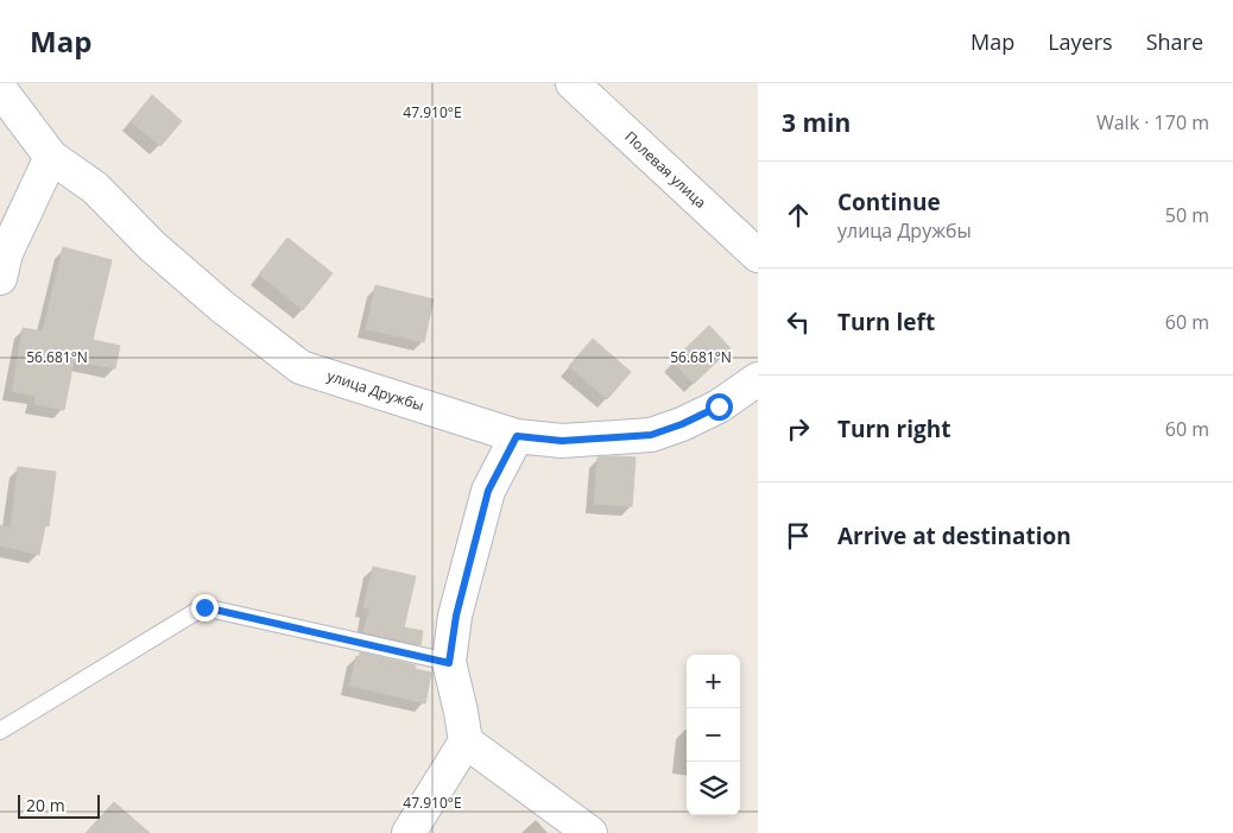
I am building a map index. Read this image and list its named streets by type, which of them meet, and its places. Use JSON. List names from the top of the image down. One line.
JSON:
{"streets":{"street":["Полевая улица","улица Дружбы"]},"scale_bar":"20 m","page":{"header":"Map","nav":["Map","Layers","Share"],"heading":["3 min","Walk · 170 m"],"list":[["Continue","улица Дружбы","50 m"],["Turn left","60 m"],["Turn right","60 m"],"Arrive at destination"],"map_buttons":["+","−"],"scale":"20 m"},"coordinates":["47.910°E","56.681°N"]}
